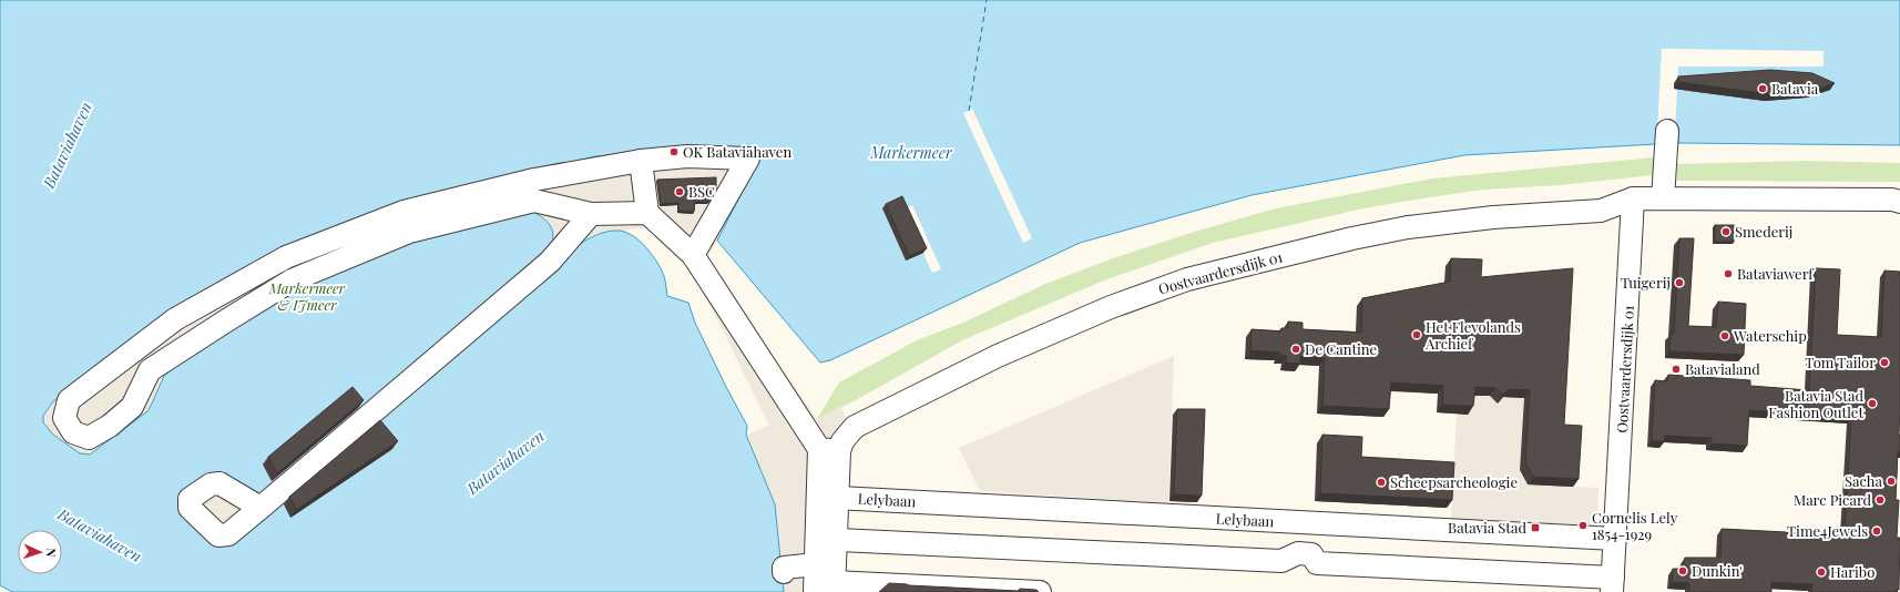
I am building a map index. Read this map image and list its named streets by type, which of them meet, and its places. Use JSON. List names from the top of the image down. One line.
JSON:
{"streets":{"street":["Oostvaardersdijk 01","Lelybaan"]},"crossings":[["Oostvaardersdijk 01","Lelybaan"]],"water":["Bataviahaven","Markermeer"],"parks":["Markermeer & IJmeer"],"places":{"other":["Batavia","OK Bataviahaven","BSC","Smederij","Bataviawerf","Tuigerij","Het Flevolands Archief","Waterschip","De Cantine","Tom Tailor","Batavialand","Batavia Stad Fashion Outlet","Sacha","Scheepsarcheologie","Marc Picard","Cornelis Lely 1854-1929","Time4Jewels","Dunkin'","Haribo"],"transit":["Batavia Stad"]},"north":"right"}
